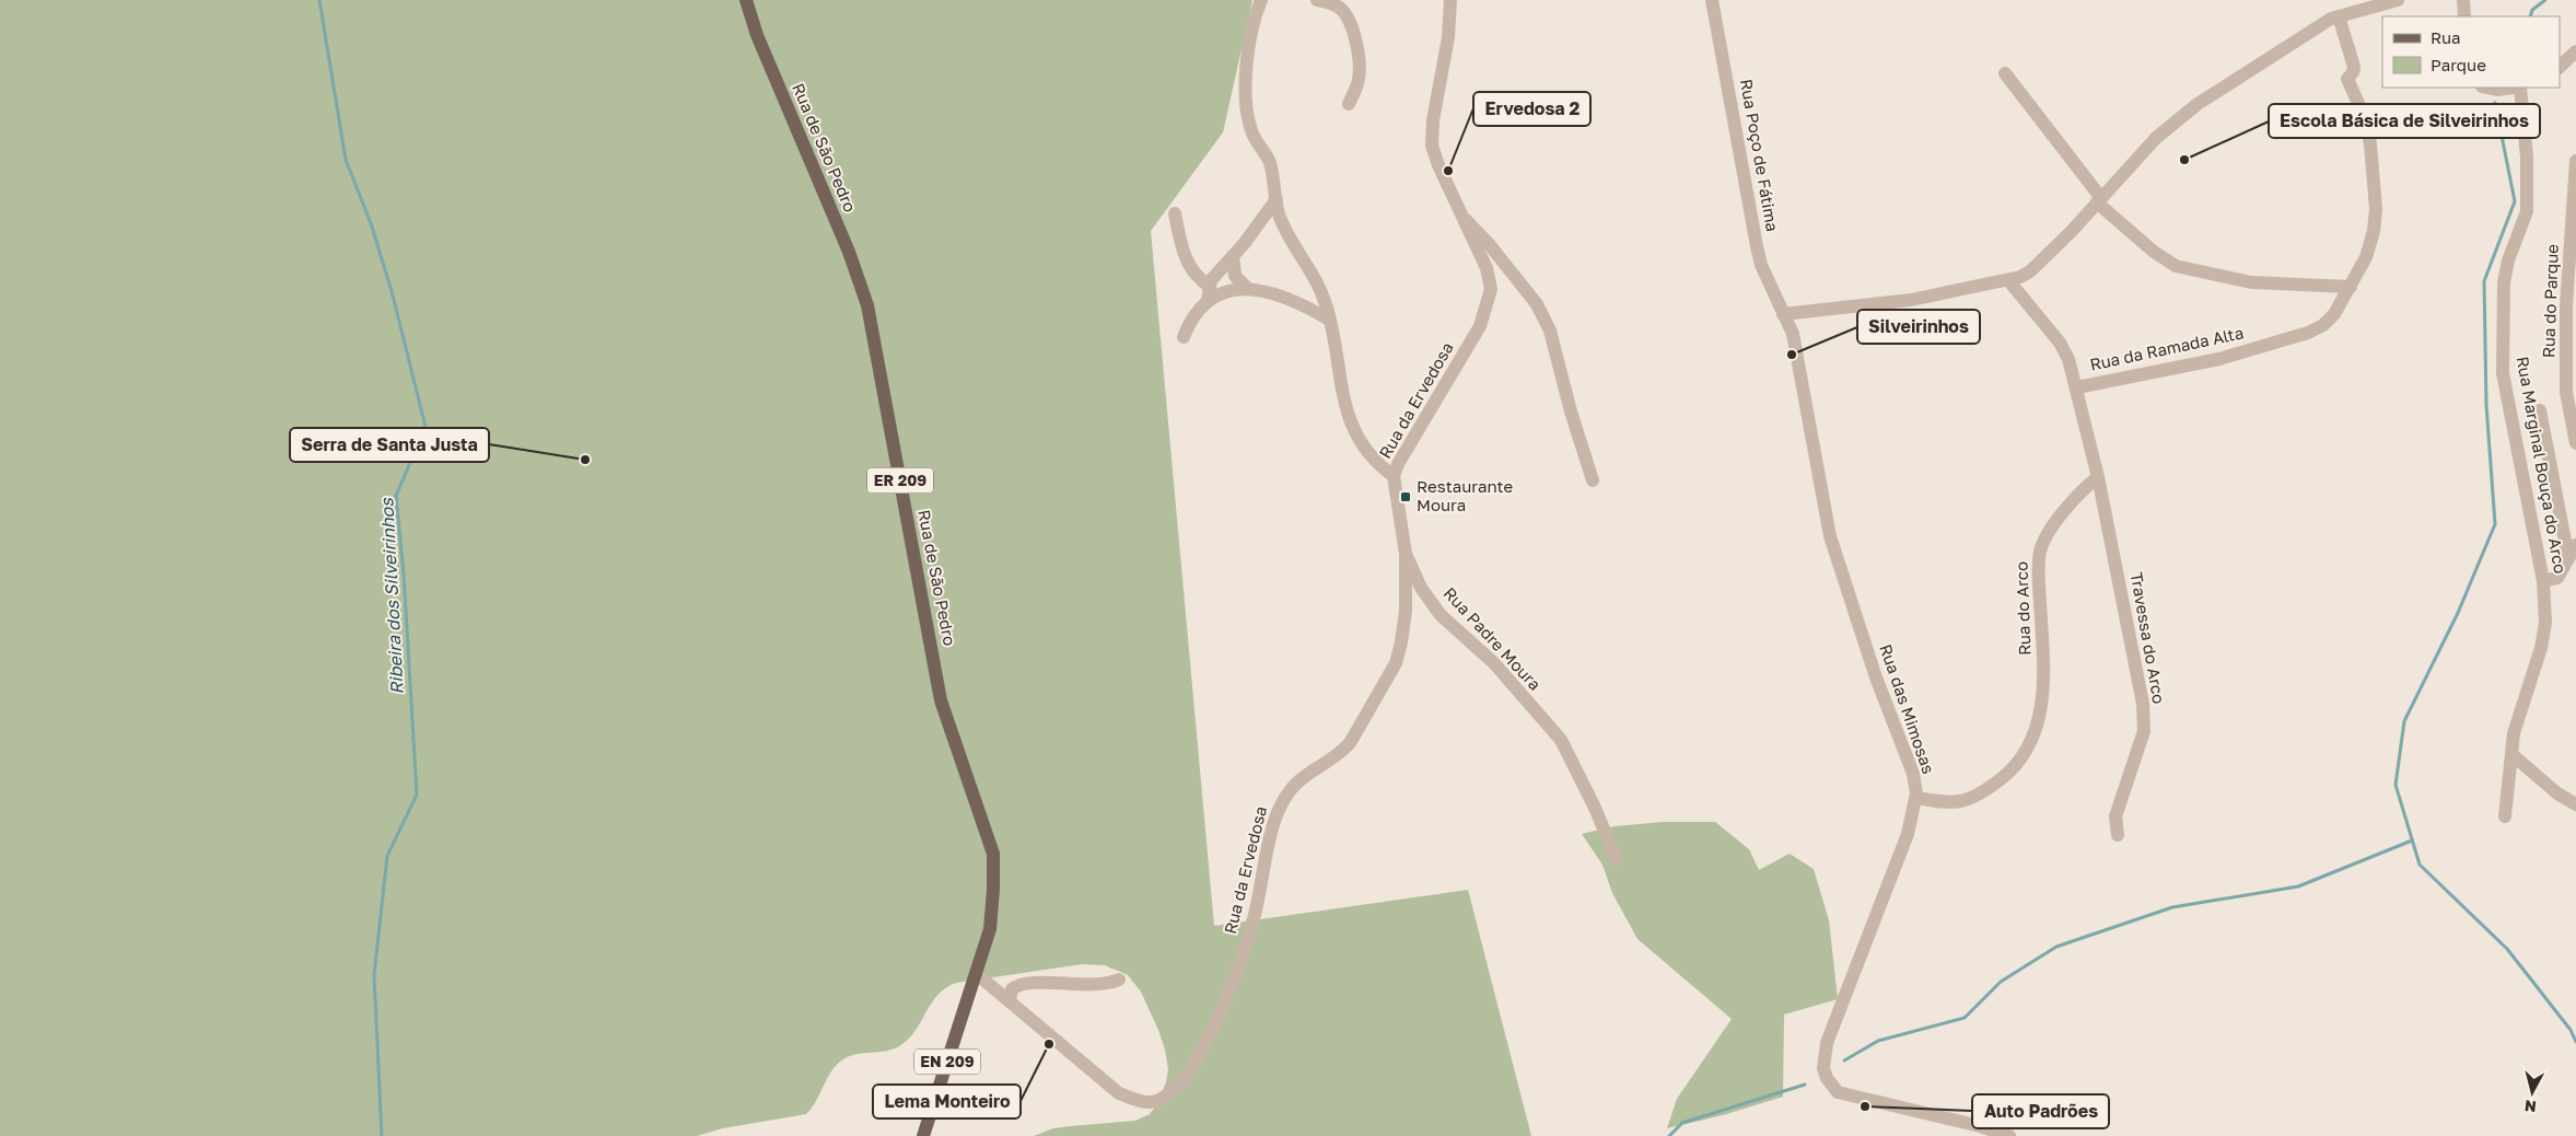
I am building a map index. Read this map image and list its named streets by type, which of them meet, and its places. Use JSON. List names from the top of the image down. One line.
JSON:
{"streets":{"main road":["Rua de São Pedro","ER 209","EN 209"],"street":["Rua Poço de Fátima","Rua do Parque","Rua da Ramada Alta","Rua da Ervedosa","Rua Marginal Bouça do Arco","Rua do Arco","Travessa do Arco","Rua Padre Moura","Rua das Mimosas"]},"crossings":[["Rua de São Pedro","Rua da Ervedosa"],["Rua Poço de Fátima","Rua das Mimosas"],["Rua da Ervedosa","Rua Padre Moura"],["Rua do Arco","Travessa do Arco"],["Rua do Arco","Rua das Mimosas"]],"water":["Ribeira dos Silveirinhos"],"places":{"other":["Escola Básica de Silveirinhos","Ervedosa 2","Silveirinhos","Serra de Santa Justa","Lema Monteiro","Auto Padrões"],"transit":["Restaurante Moura"]},"legend":["Rua","Parque"],"north":"bottom"}
